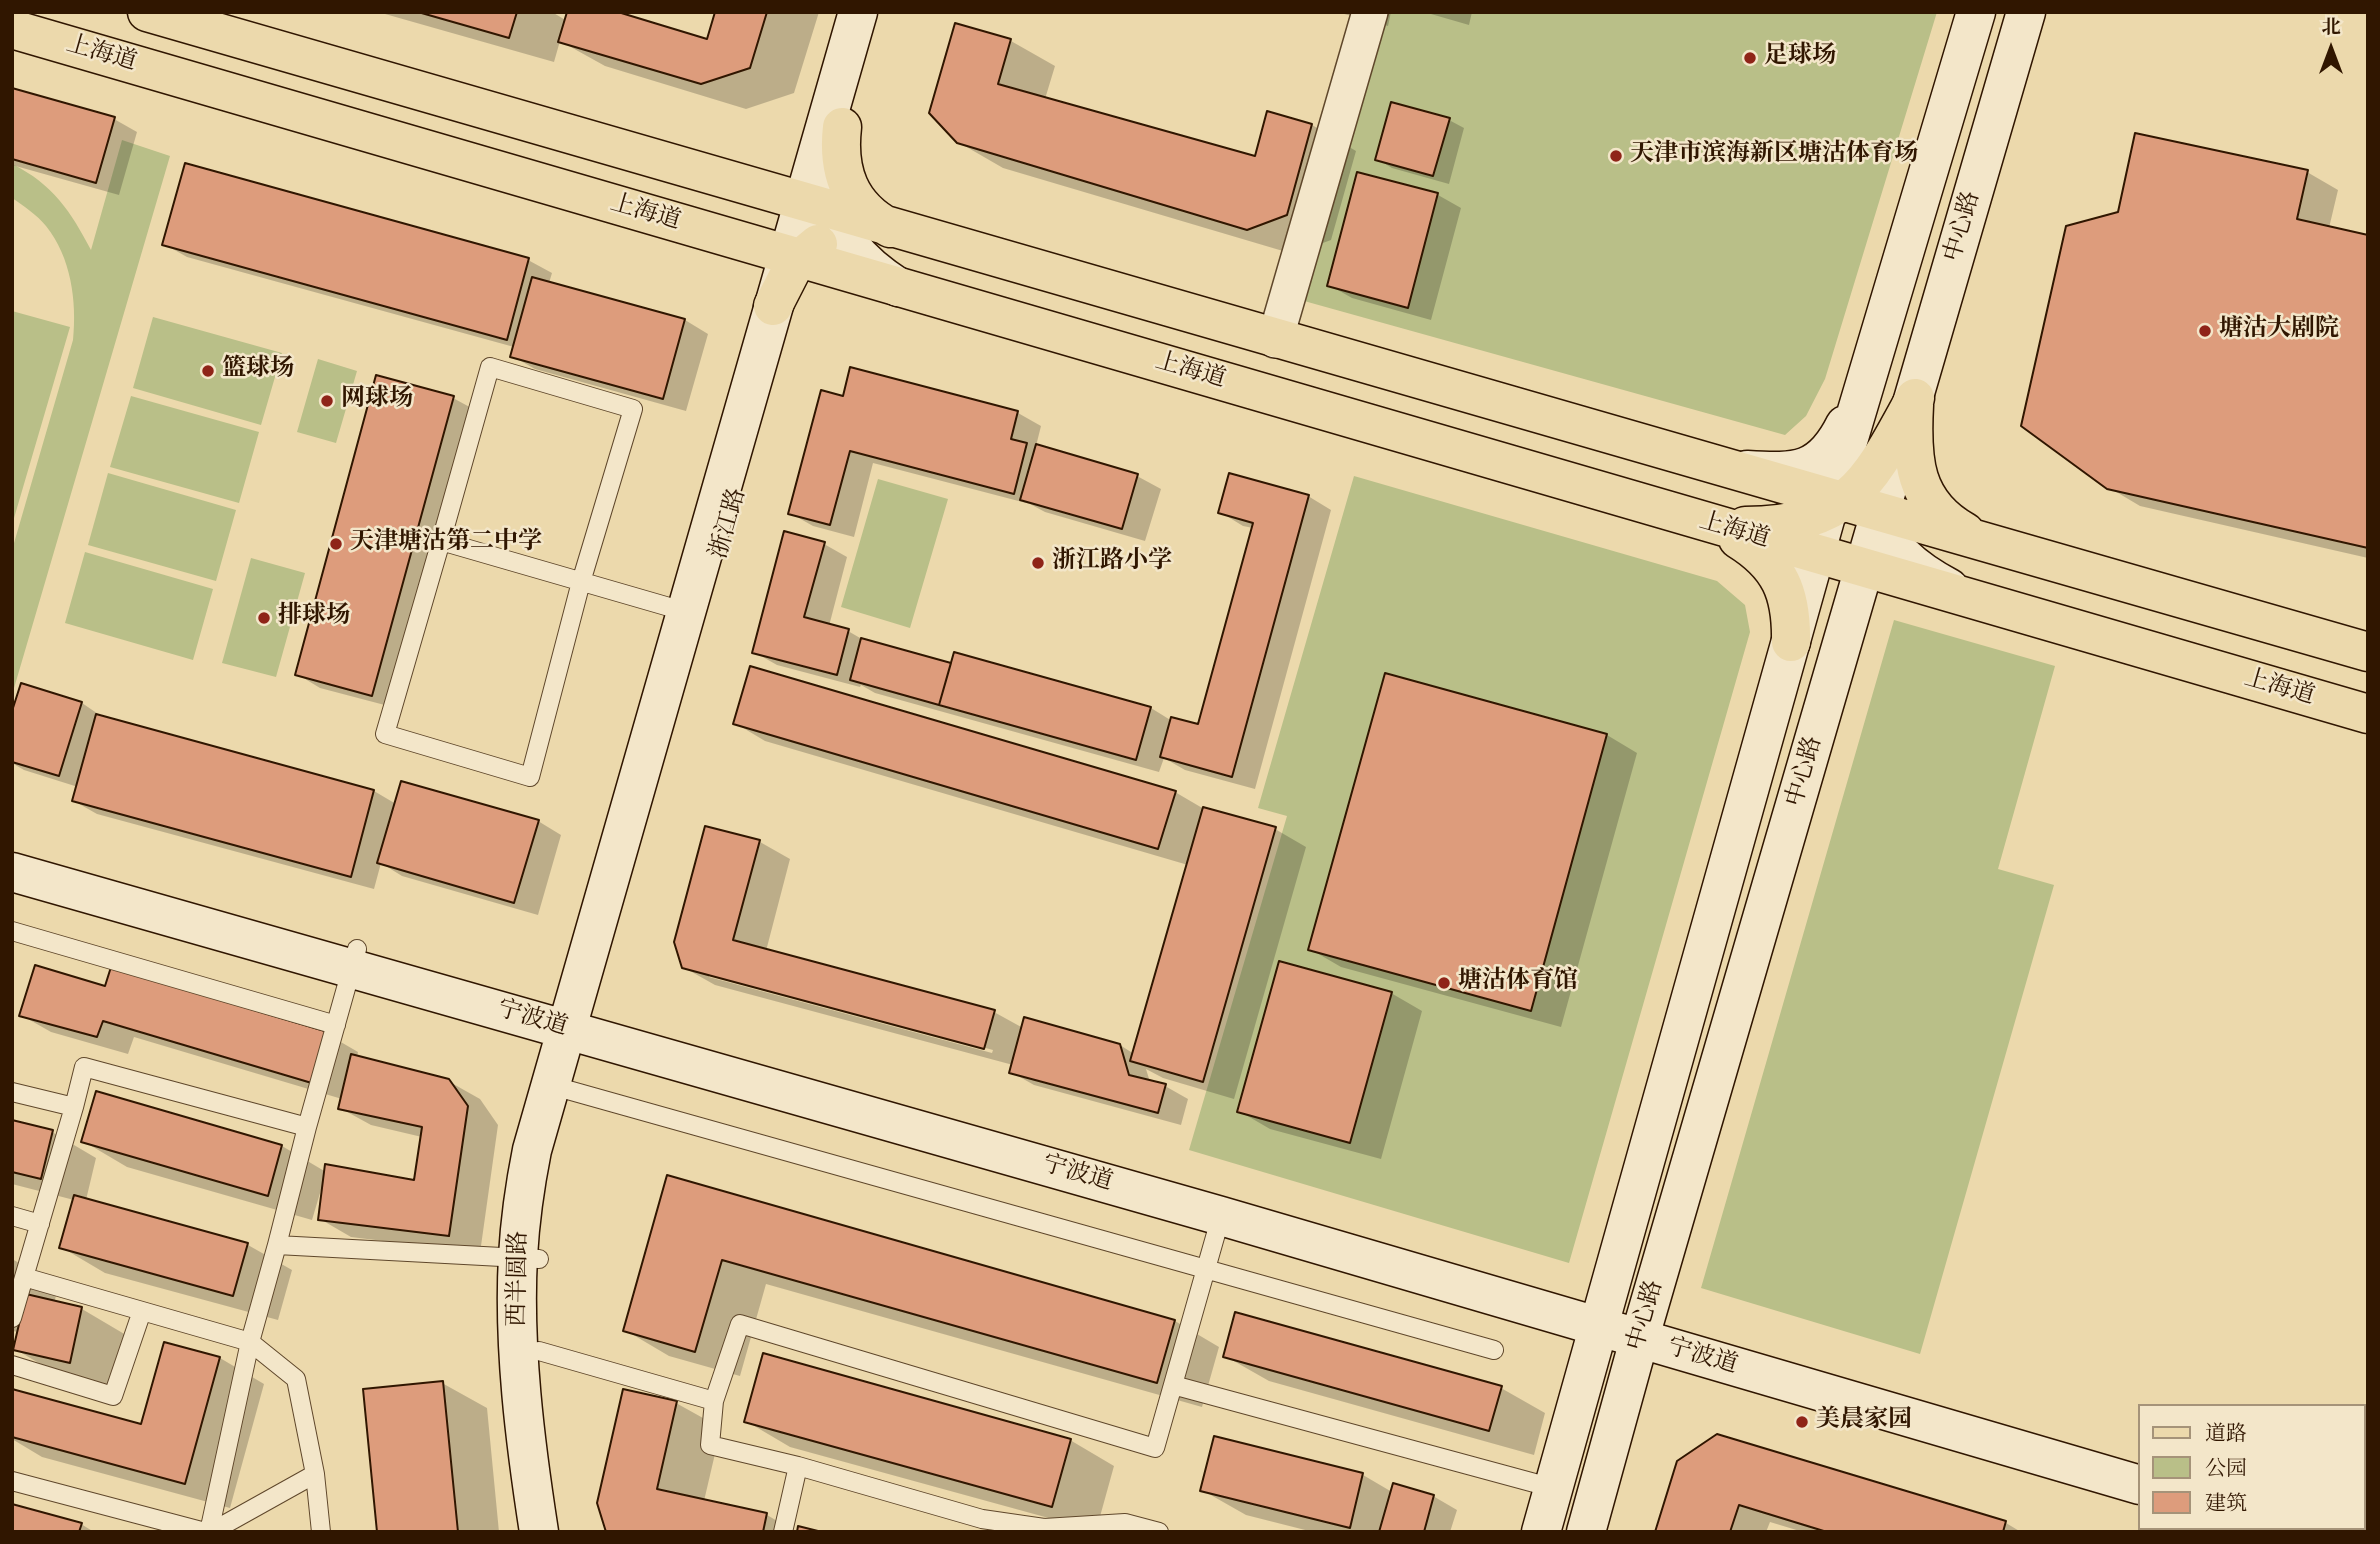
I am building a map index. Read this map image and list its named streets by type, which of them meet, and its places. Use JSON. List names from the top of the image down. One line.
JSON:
{"streets":{"main road":["上海道"],"street":["中心路","浙江路","宁波道","西半圆路"]},"crossings":[["上海道","中心路"],["上海道","浙江路"],["中心路","宁波道"],["浙江路","宁波道"],["浙江路","西半圆路"],["宁波道","西半圆路"]],"places":["足球场","天津市滨海新区塘沽体育场","塘沽大剧院","篮球场","网球场","天津塘沽第二中学","浙江路小学","排球场","塘沽体育馆","美晨家园"],"legend":["道路","公园","建筑"],"north":"top"}
